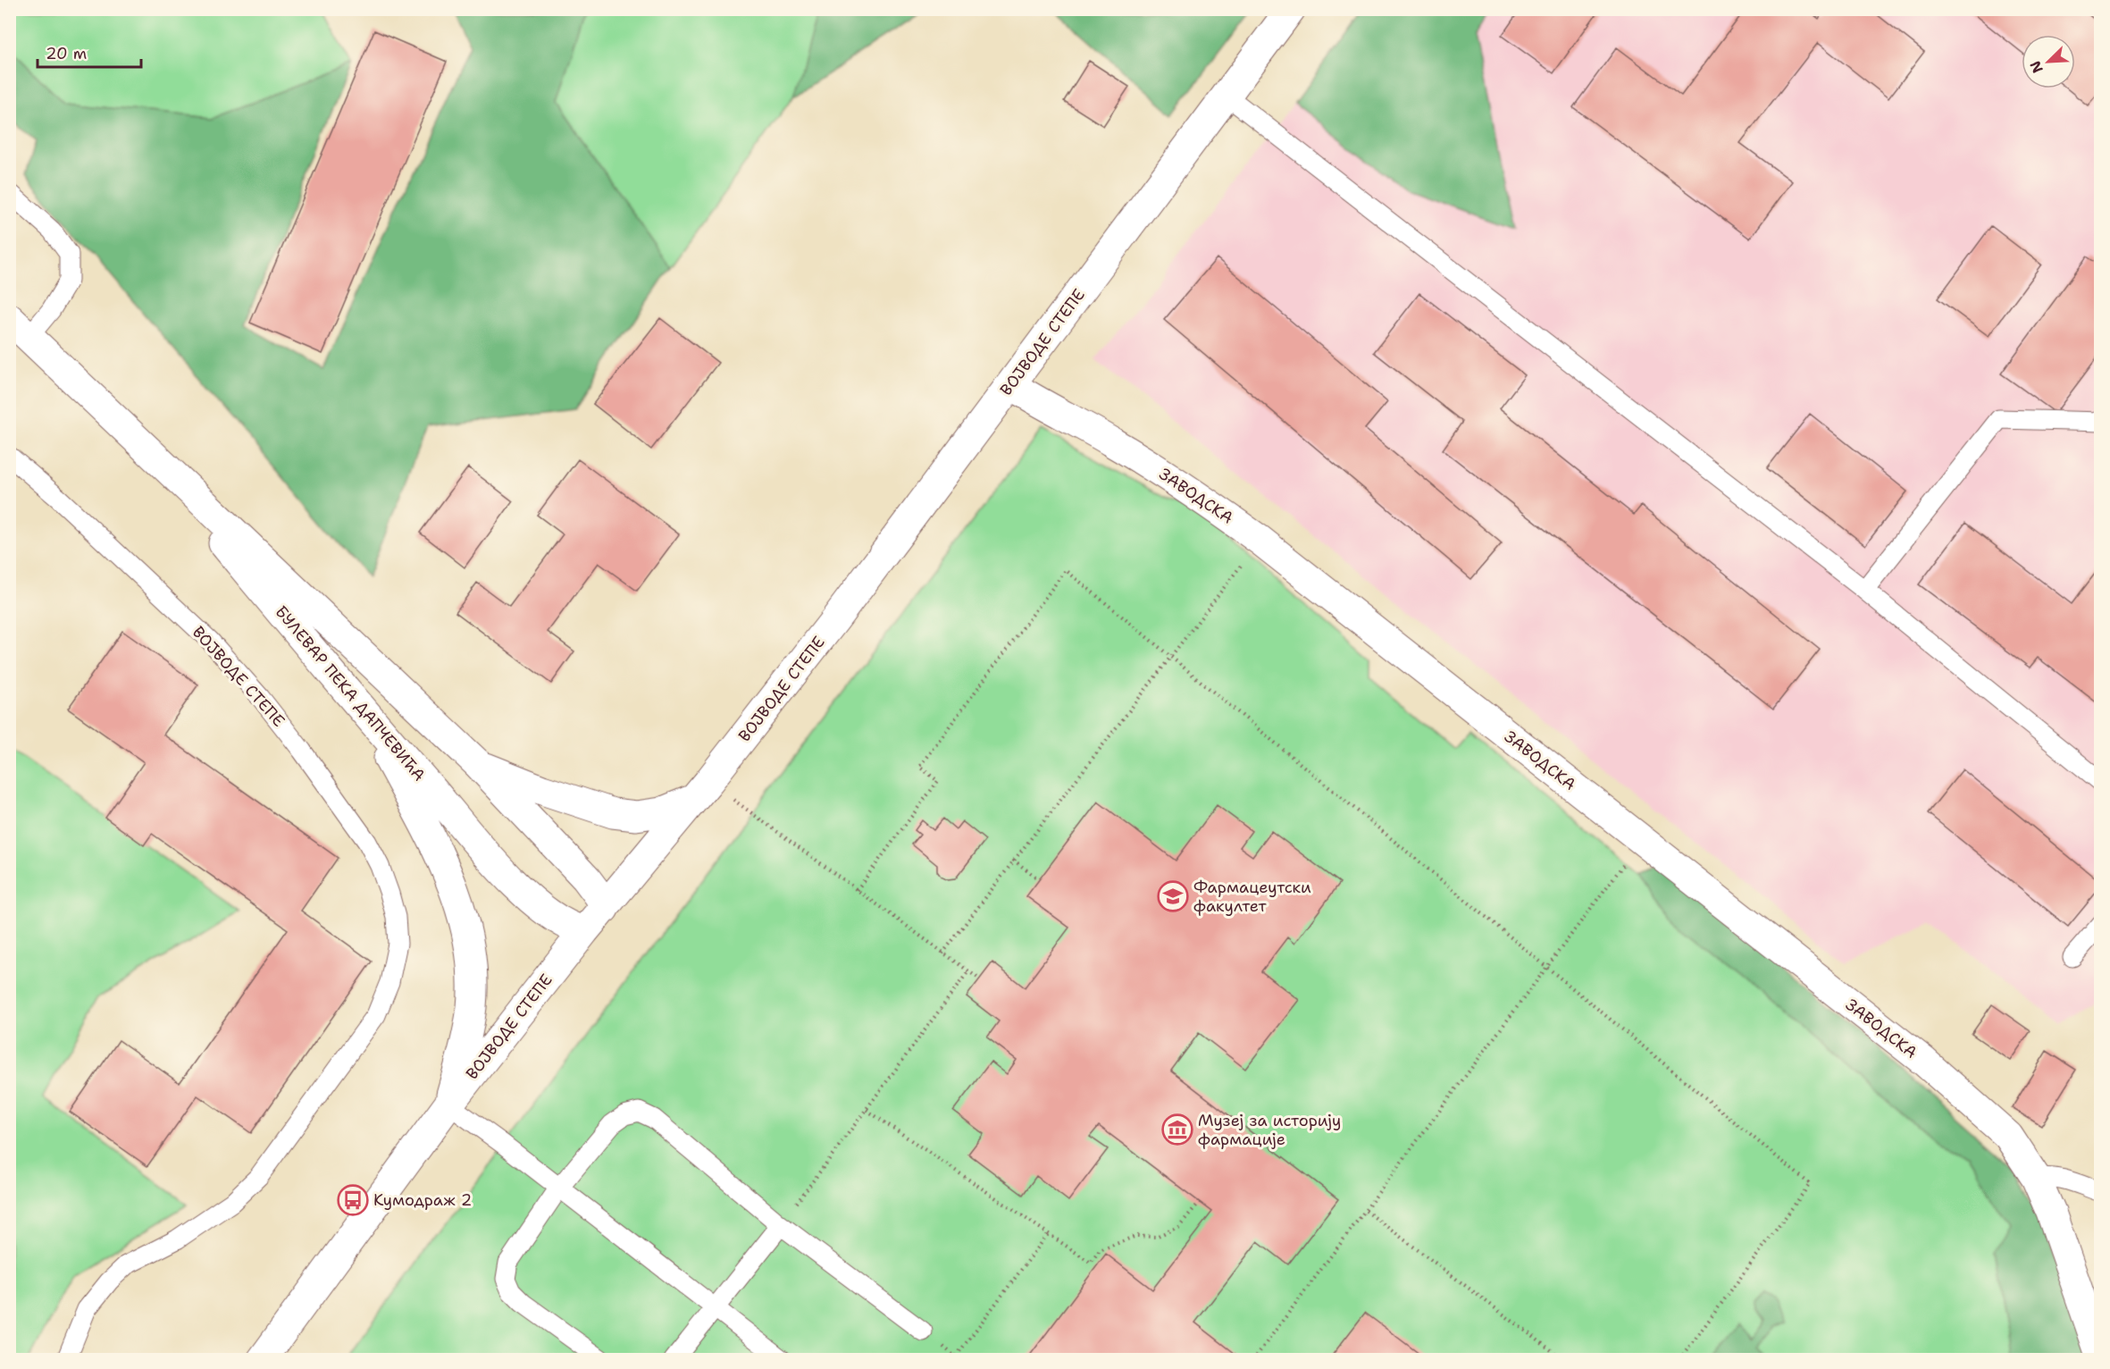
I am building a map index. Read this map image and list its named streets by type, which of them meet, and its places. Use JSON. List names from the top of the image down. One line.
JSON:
{"streets":{"street":["ВОЈВОДЕ СТЕПЕ","ЗАВОДСКА","БУЛЕВАР ПЕКА ДАПЧЕВИЋА"]},"crossings":[["ВОЈВОДЕ СТЕПЕ","ЗАВОДСКА"],["ВОЈВОДЕ СТЕПЕ","БУЛЕВАР ПЕКА ДАПЧЕВИЋА"]],"places":{"school or university":["Фармацеутски факултет"],"museum":["Музеј за историју фармације"],"bus stop":["Кумодраж 2"]},"scale_bar":"20 m","north":"bottom left"}
